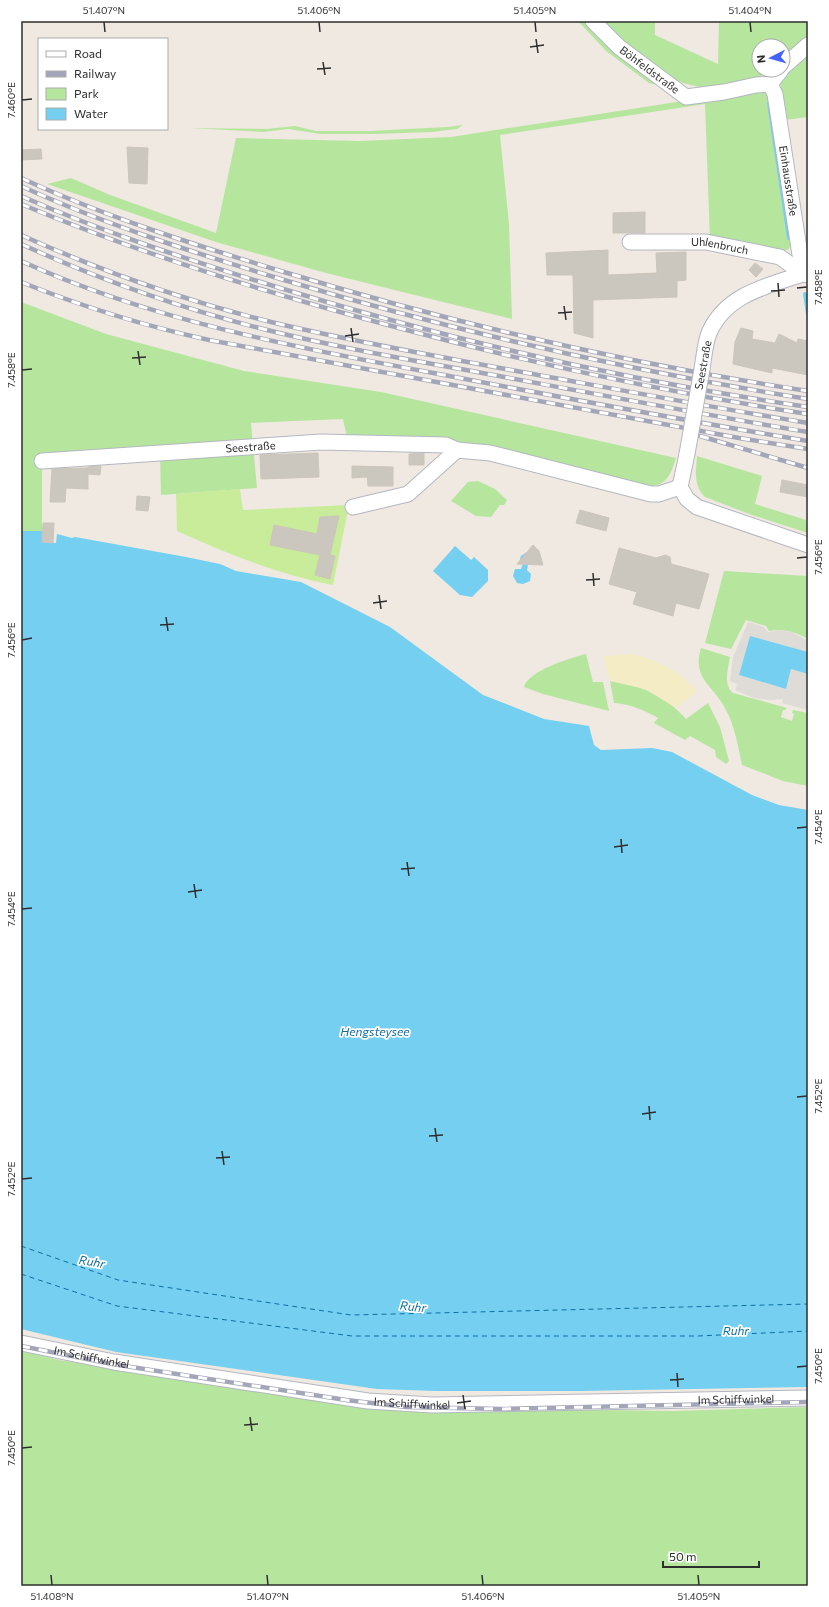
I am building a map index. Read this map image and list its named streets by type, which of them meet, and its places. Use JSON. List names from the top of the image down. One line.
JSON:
{"streets":{"street":["Böhfeldstraße","Einhausstraße","Uhlenbruch","Seestraße","Im Schiffwinkel"]},"crossings":[["Böhfeldstraße","Einhausstraße"],["Einhausstraße","Uhlenbruch"],["Einhausstraße","Seestraße"],["Uhlenbruch","Seestraße"]],"water":["Hengsteysee","Ruhr"],"legend":["Road","Railway","Park","Water"],"scale_bar":"50 m","north":"left","coordinates":["51.407°N","51.406°N","51.405°N","51.404°N","7.460°E","7.458°E","7.456°E","7.454°E","7.452°E","7.450°E","51.408°N"]}
